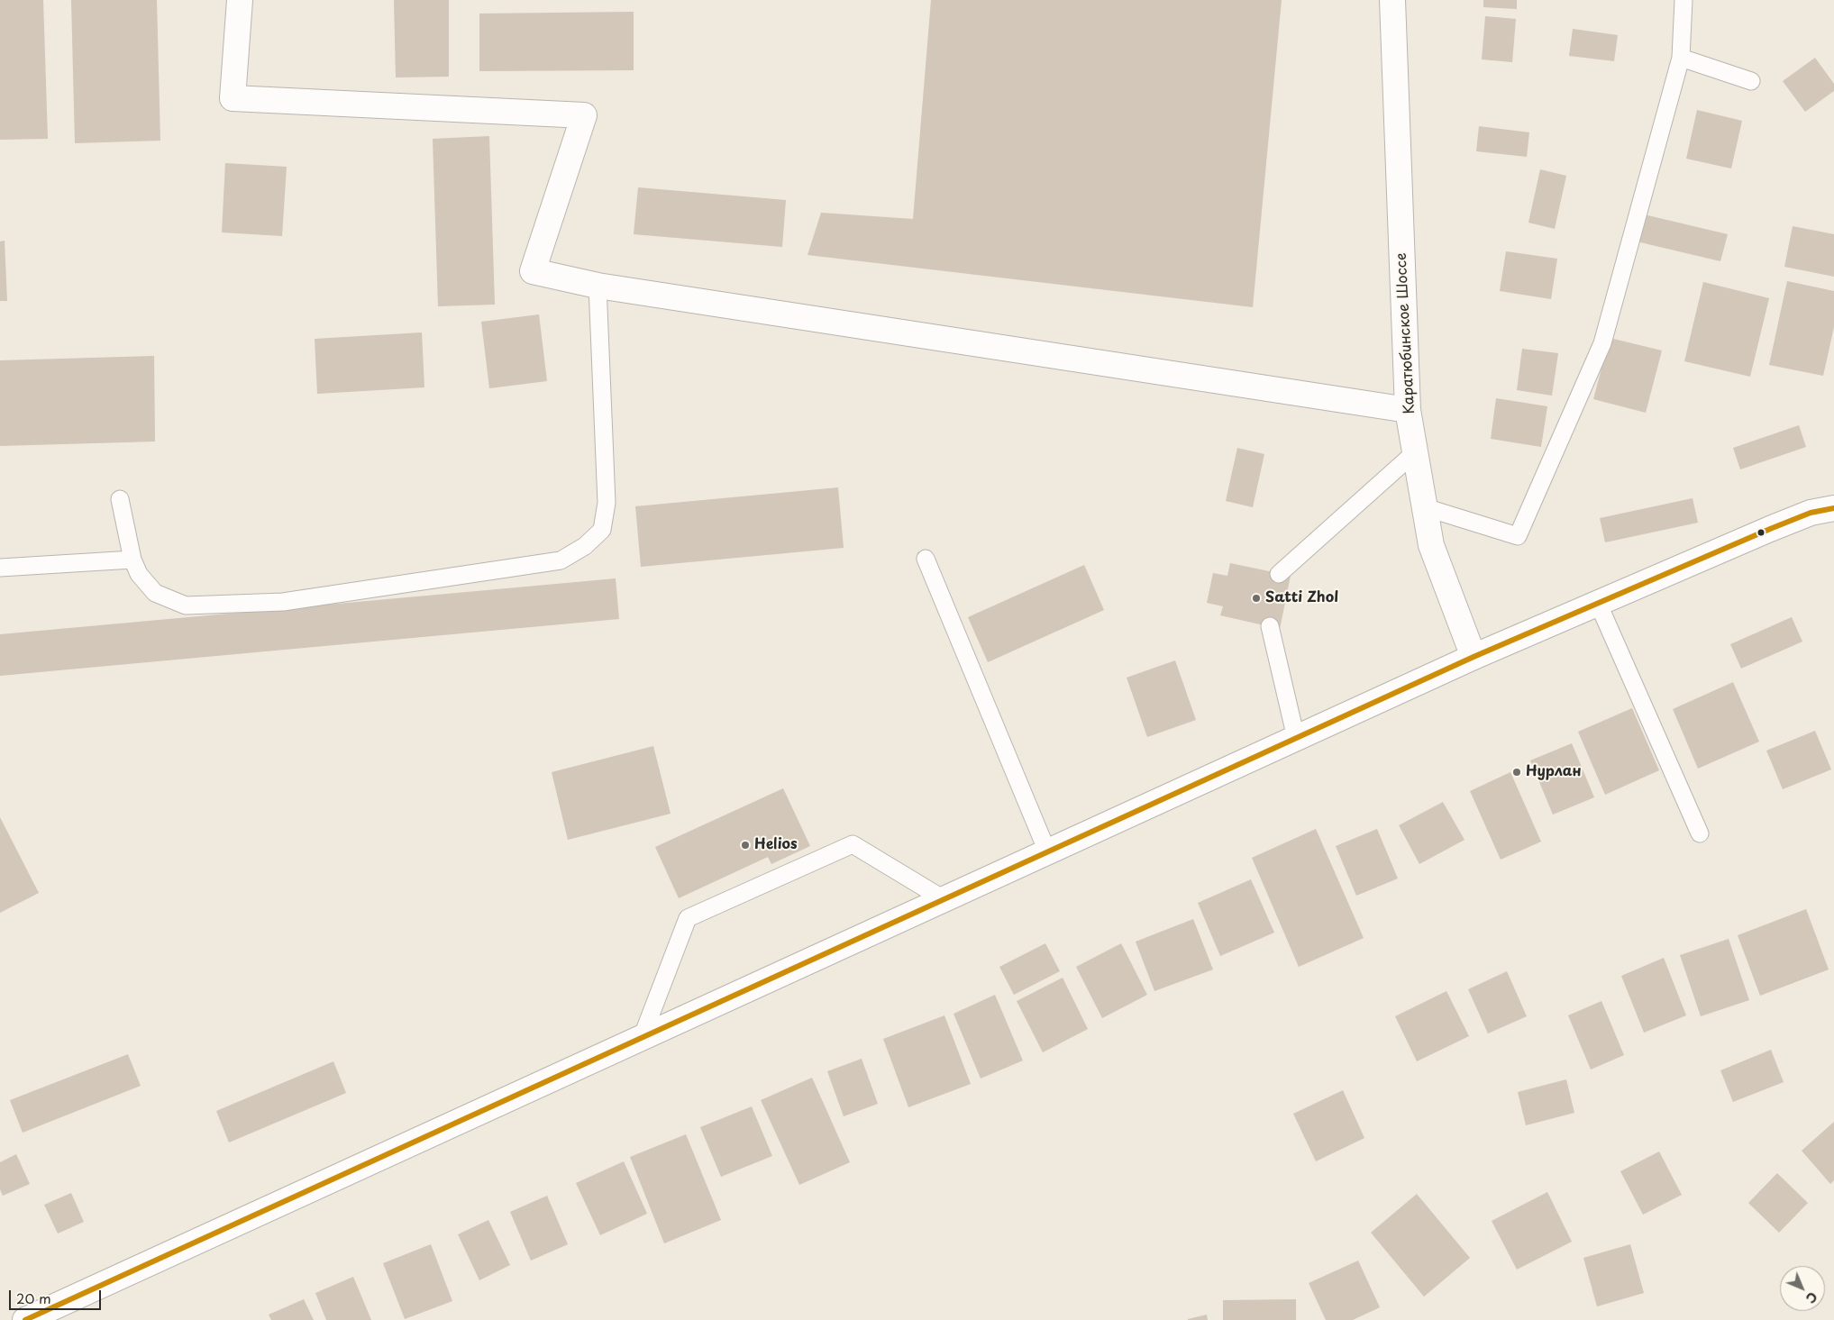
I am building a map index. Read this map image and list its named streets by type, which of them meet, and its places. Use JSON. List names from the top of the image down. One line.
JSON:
{"streets":{"street":["Каратюбинское Шоссе"]},"places":["Satti Zhol","Нурлан","Helios"],"scale_bar":"20 m","north":"bottom right"}
